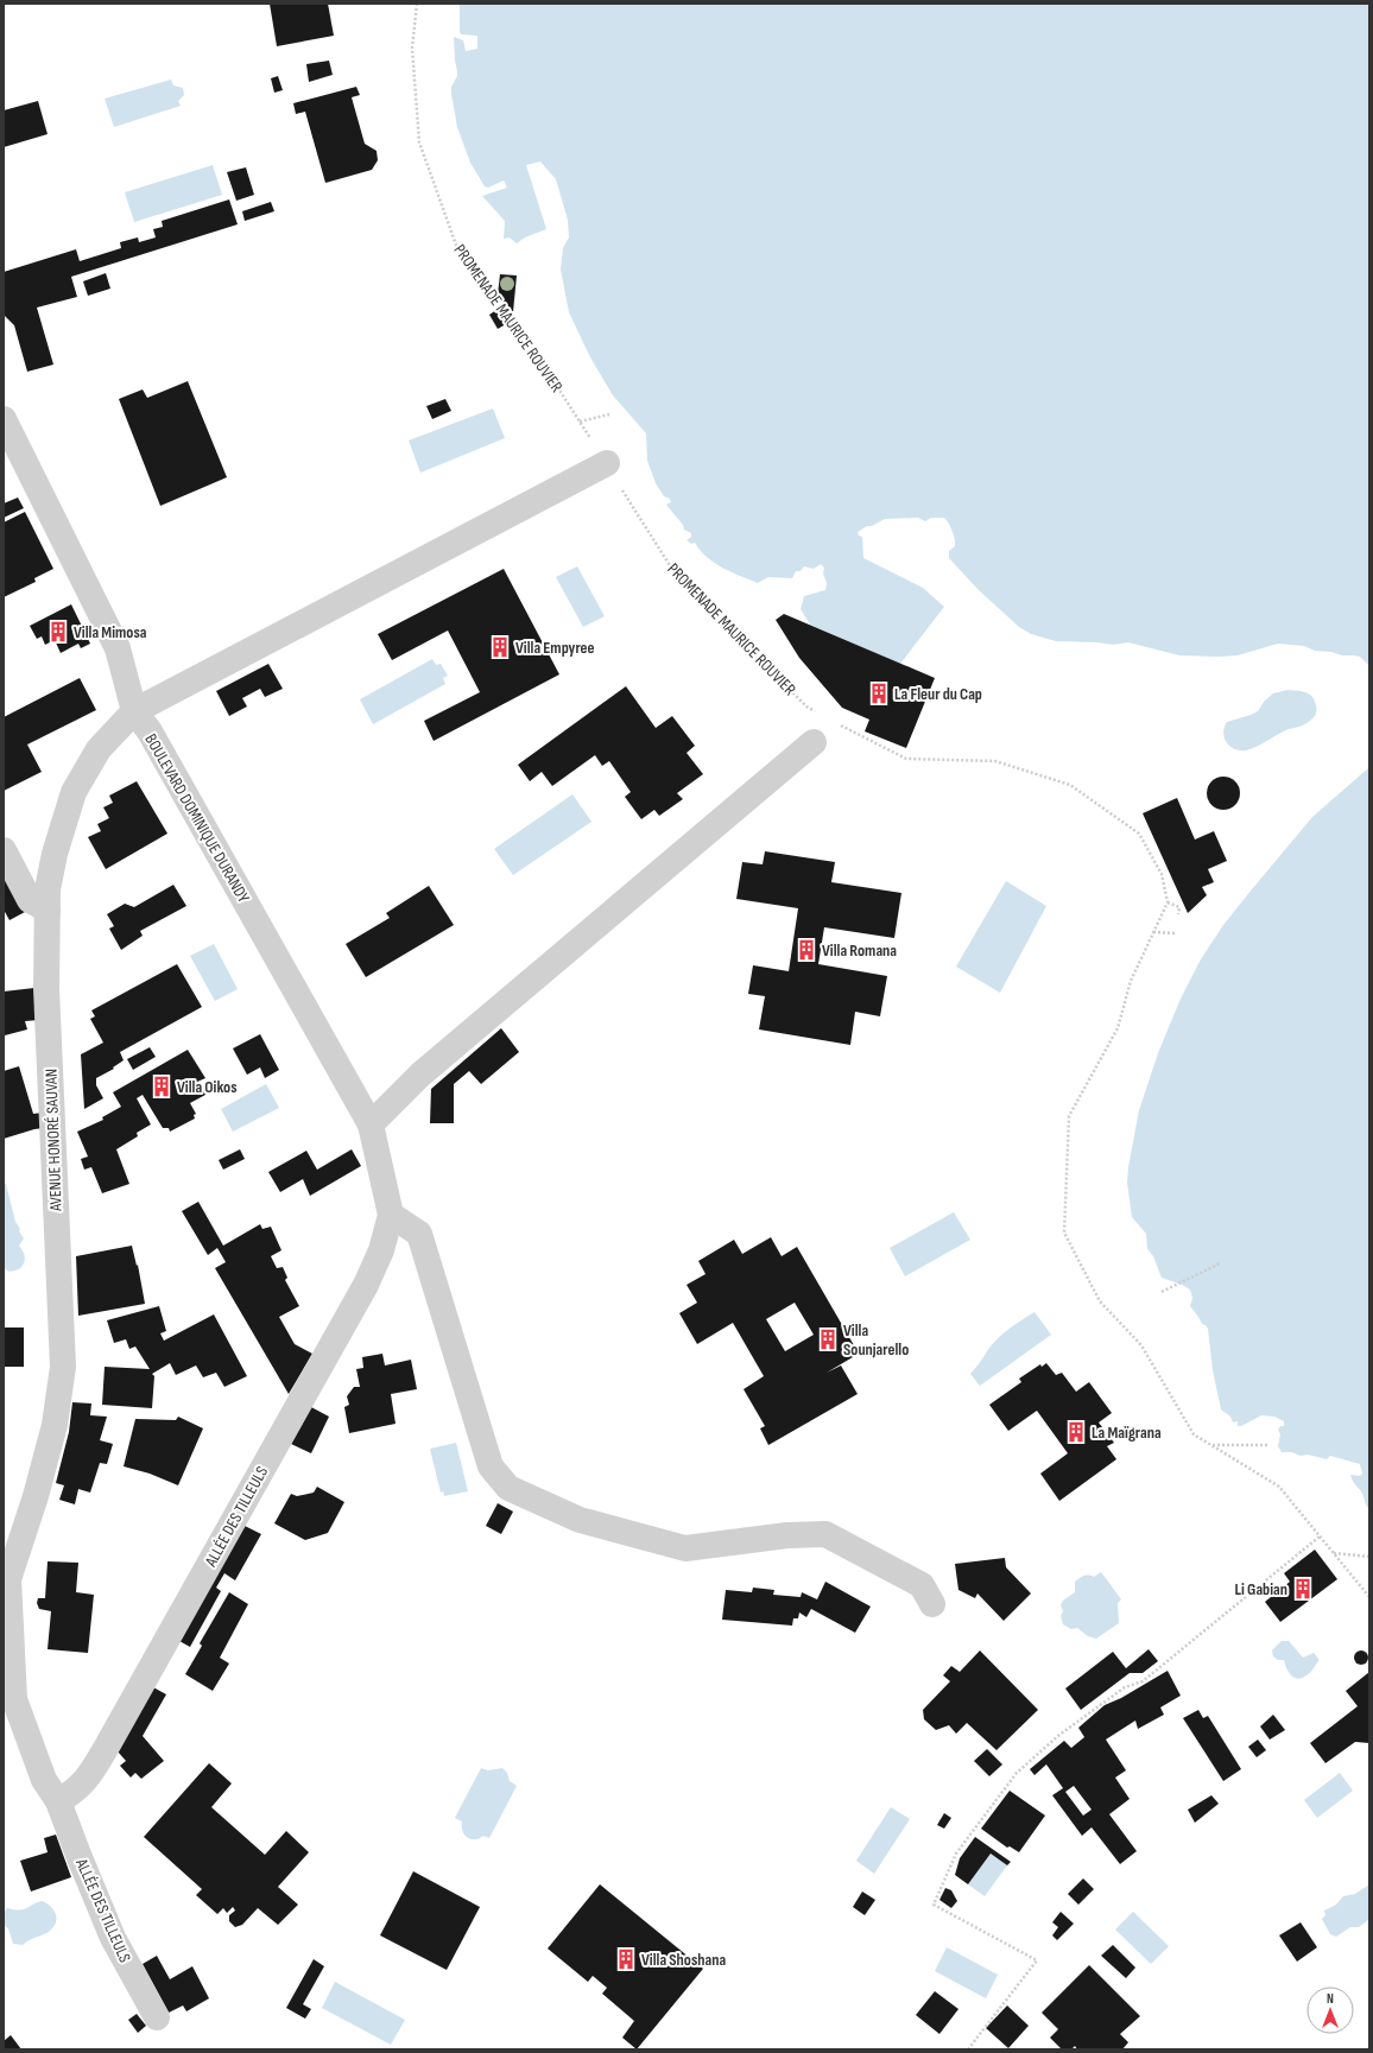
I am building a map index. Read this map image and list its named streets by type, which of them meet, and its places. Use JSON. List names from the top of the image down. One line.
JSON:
{"streets":{"street":["BOULEVARD DOMINIQUE DURANDY","AVENUE HONORÉ SAUVAN","ALLÉE DES TILLEULS"],"path":["PROMENADE MAURICE ROUVIER"]},"crossings":[["PROMENADE MAURICE ROUVIER","AVENUE HONORÉ SAUVAN"],["BOULEVARD DOMINIQUE DURANDY","AVENUE HONORÉ SAUVAN"],["BOULEVARD DOMINIQUE DURANDY","ALLÉE DES TILLEULS"],["AVENUE HONORÉ SAUVAN","ALLÉE DES TILLEULS"]],"places":{"building":["Villa Mimosa","Villa Empyree","La Fleur du Cap","Villa Romana","Villa Oikos","Villa Sounjarello","La Maïgrana","Li Gabian","Villa Shoshana"]},"north":"top"}
